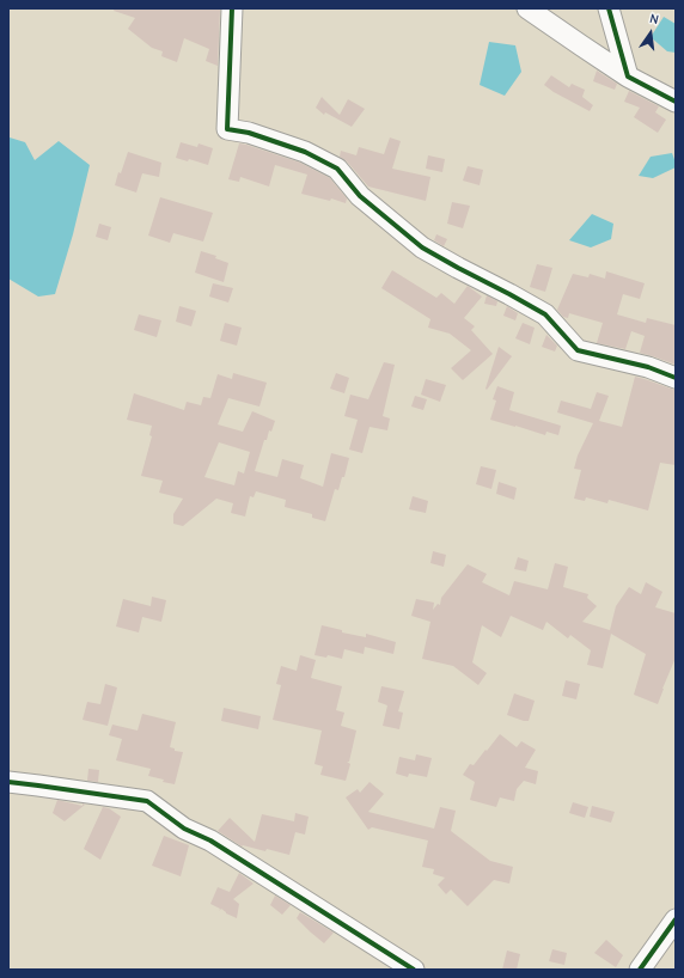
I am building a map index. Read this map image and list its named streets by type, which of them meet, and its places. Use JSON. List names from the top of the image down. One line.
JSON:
{"north":"top"}
